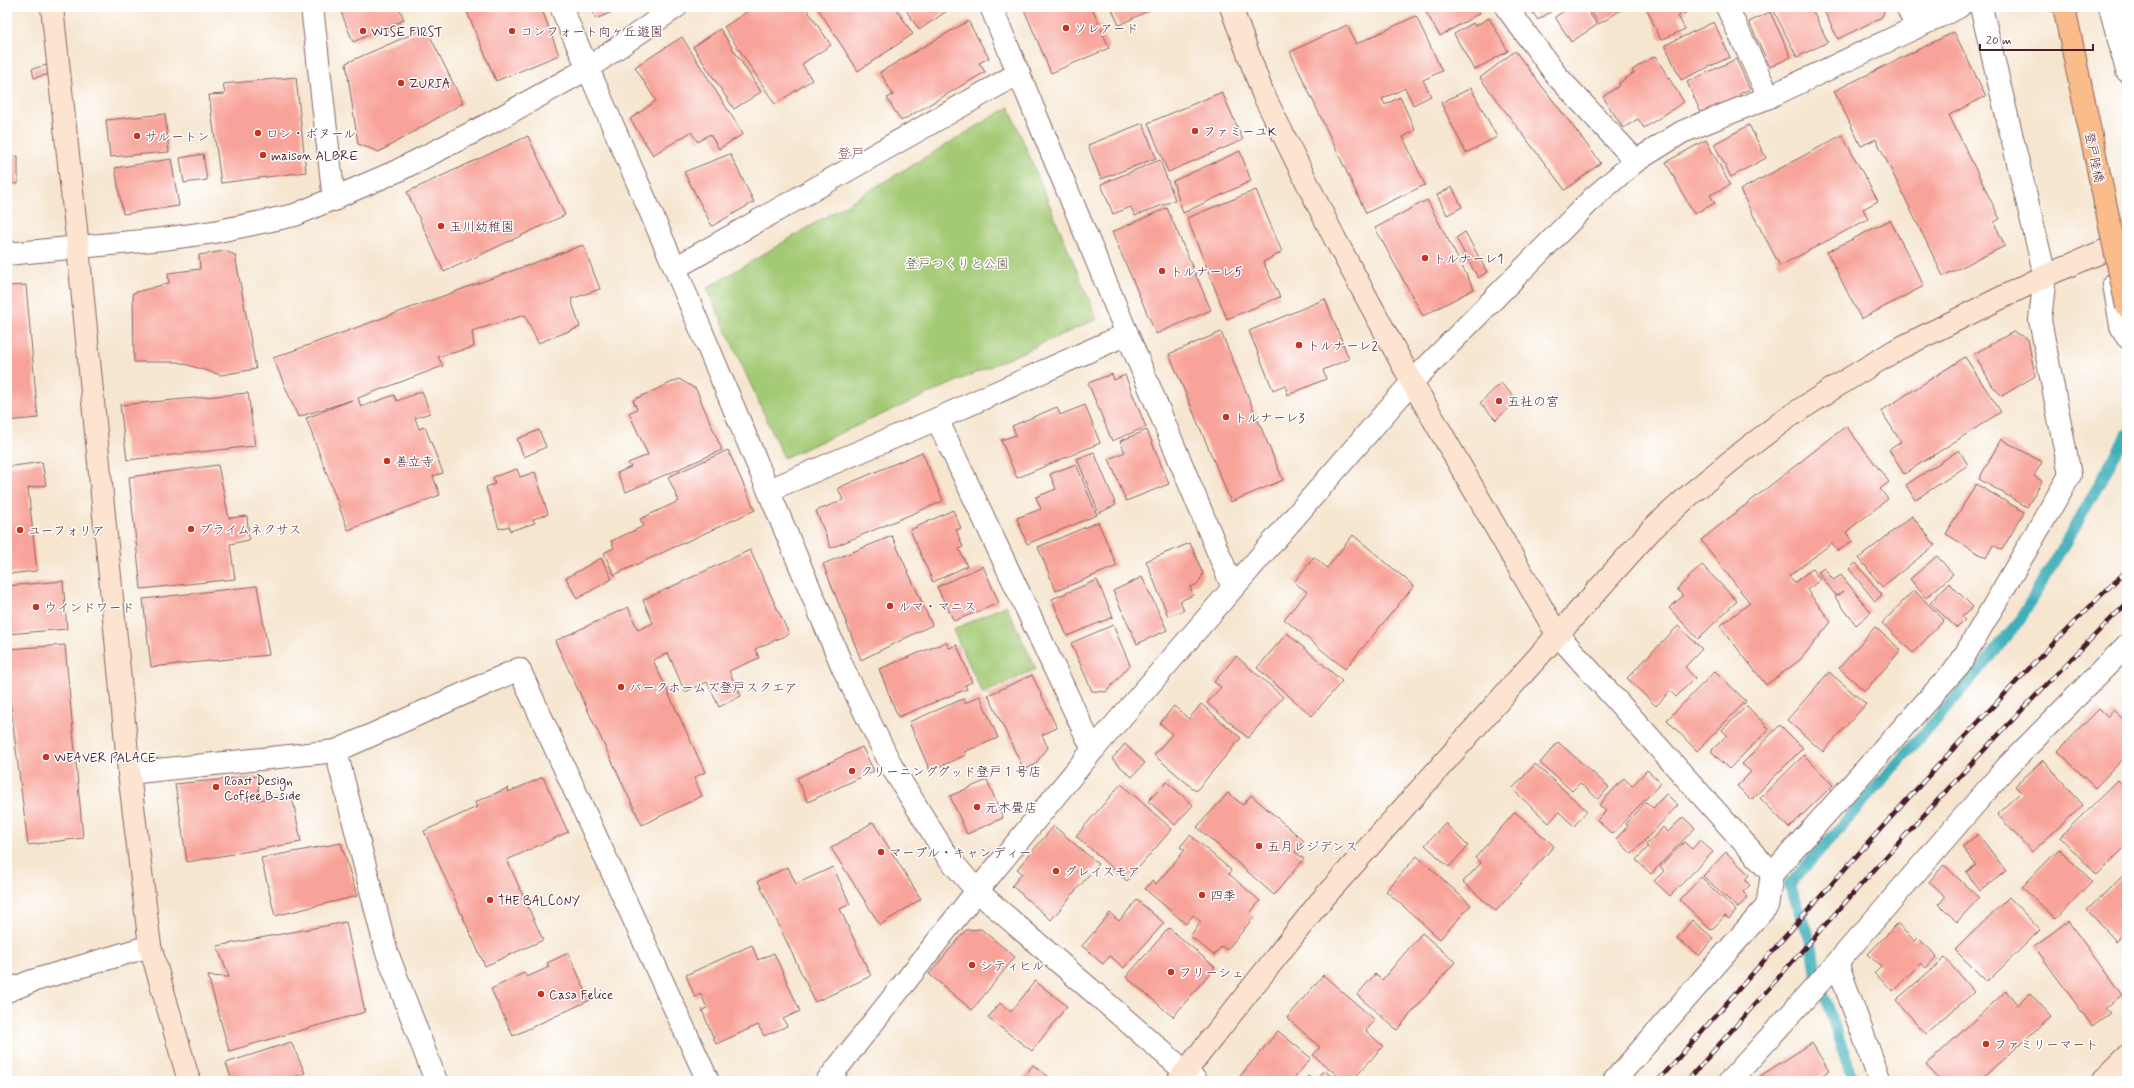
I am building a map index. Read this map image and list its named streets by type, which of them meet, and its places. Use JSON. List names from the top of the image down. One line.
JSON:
{"streets":{"main road":["登戸陸橋"]},"districts":["登戸"],"parks":["登戸つくりと公園"],"places":["ソレアード","WISE FIRST","コンフォート向ヶ丘遊園","ZURIA","ファミーユK","ロン・ボヌール","サルートン","maison ALBRE","玉川幼稚園","トルナーレ1","トルナーレ5","トルナーレ2","五社の宮","トルナーレ3","善立寺","プライムネクサス","ユーフォリア","ルマ・マニス","ウインドワード","パークホームズ登戸スクエア","WEAVER PALACE","クリーニンググッド登戸１号店","Roast Design Coffee B-side","元木畳店","五月レジデンス","マーブル・キャンディー","グレイスモア","四季","THE BALCONY","シティヒル","フリーシェ","Casa Felice","ファミリーマート"],"scale_bar":"20 m"}
